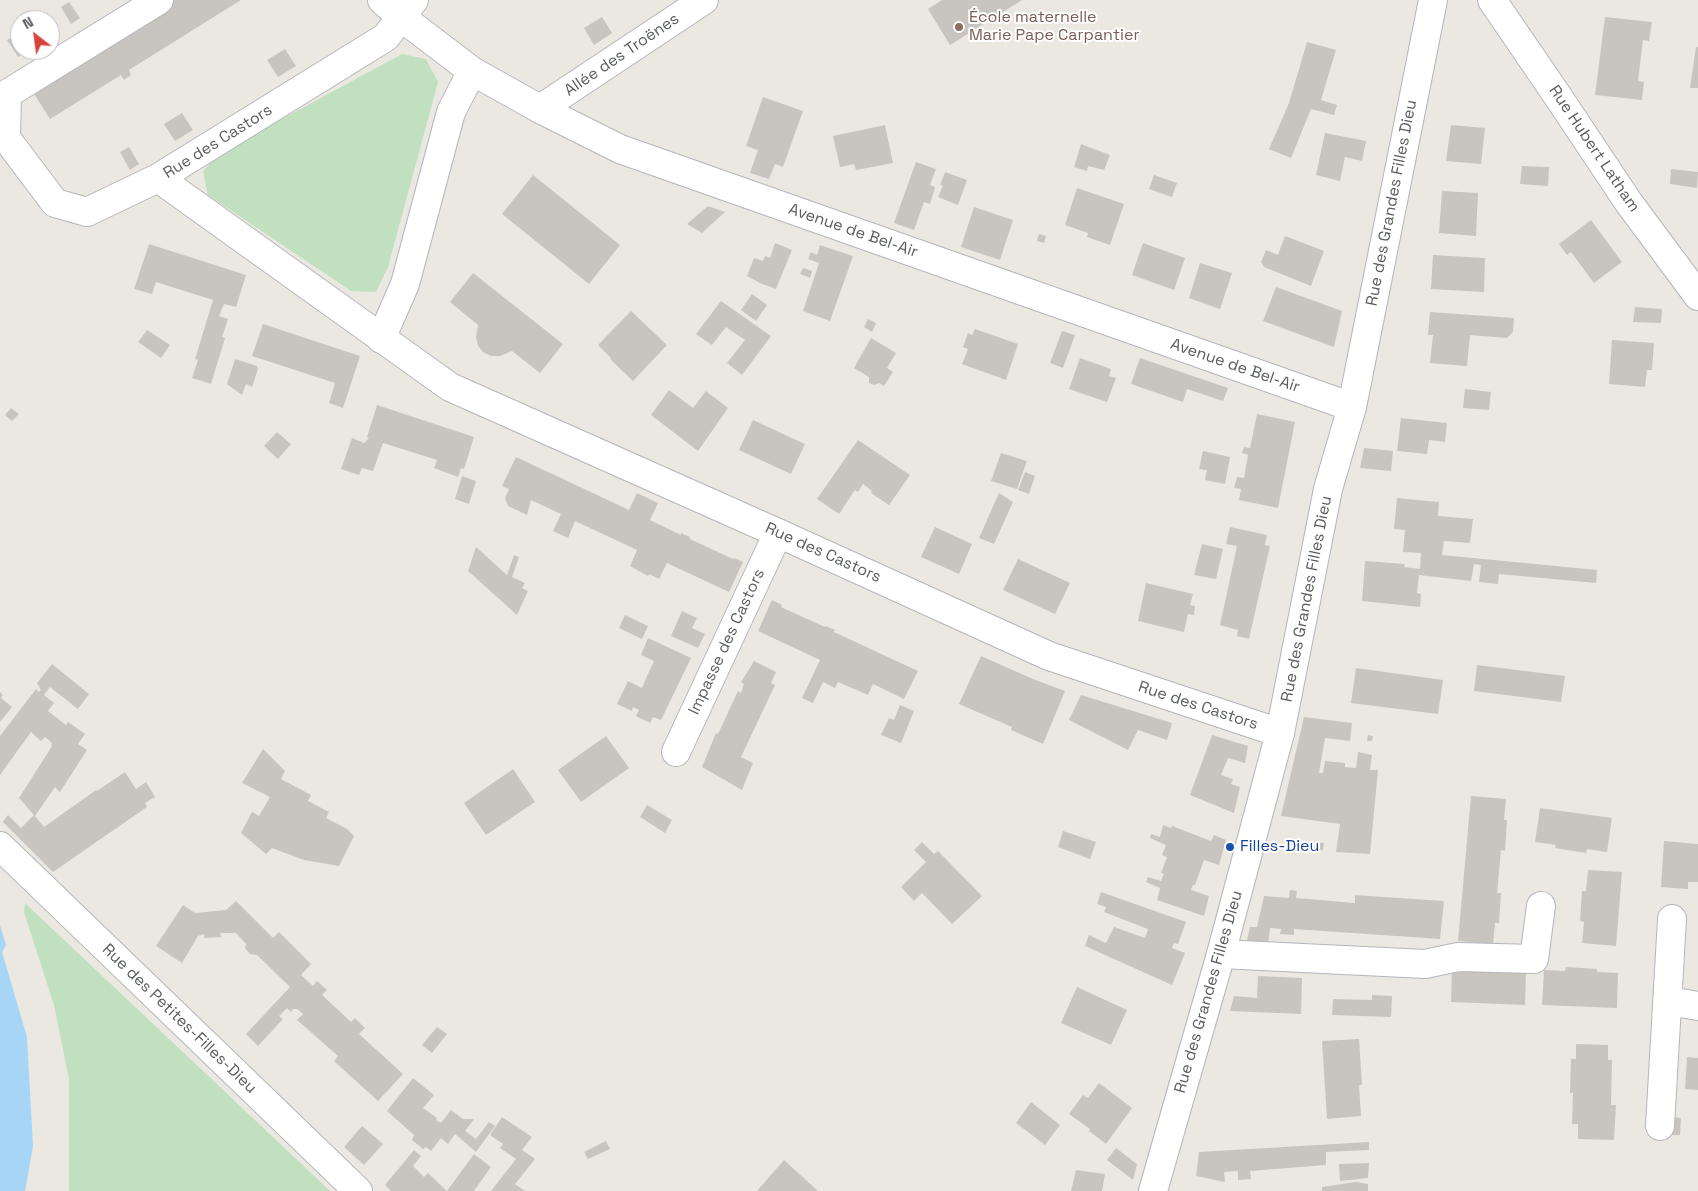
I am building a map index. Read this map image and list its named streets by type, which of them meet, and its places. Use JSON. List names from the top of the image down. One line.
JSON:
{"streets":{"street":["Allée des Troënes","Rue des Castors","Rue Hubert Latham","Rue des Grandes Filles Dieu","Avenue de Bel-Air","Impasse des Castors","Rue des Petites-Filles-Dieu"]},"crossings":[["Allée des Troënes","Avenue de Bel-Air"],["Rue des Castors","Rue des Grandes Filles Dieu"],["Rue des Castors","Avenue de Bel-Air"],["Rue des Castors","Impasse des Castors"],["Rue des Grandes Filles Dieu","Avenue de Bel-Air"]],"places":["École maternelle Marie Pape Carpantier","Filles-Dieu"],"north":"top left"}
